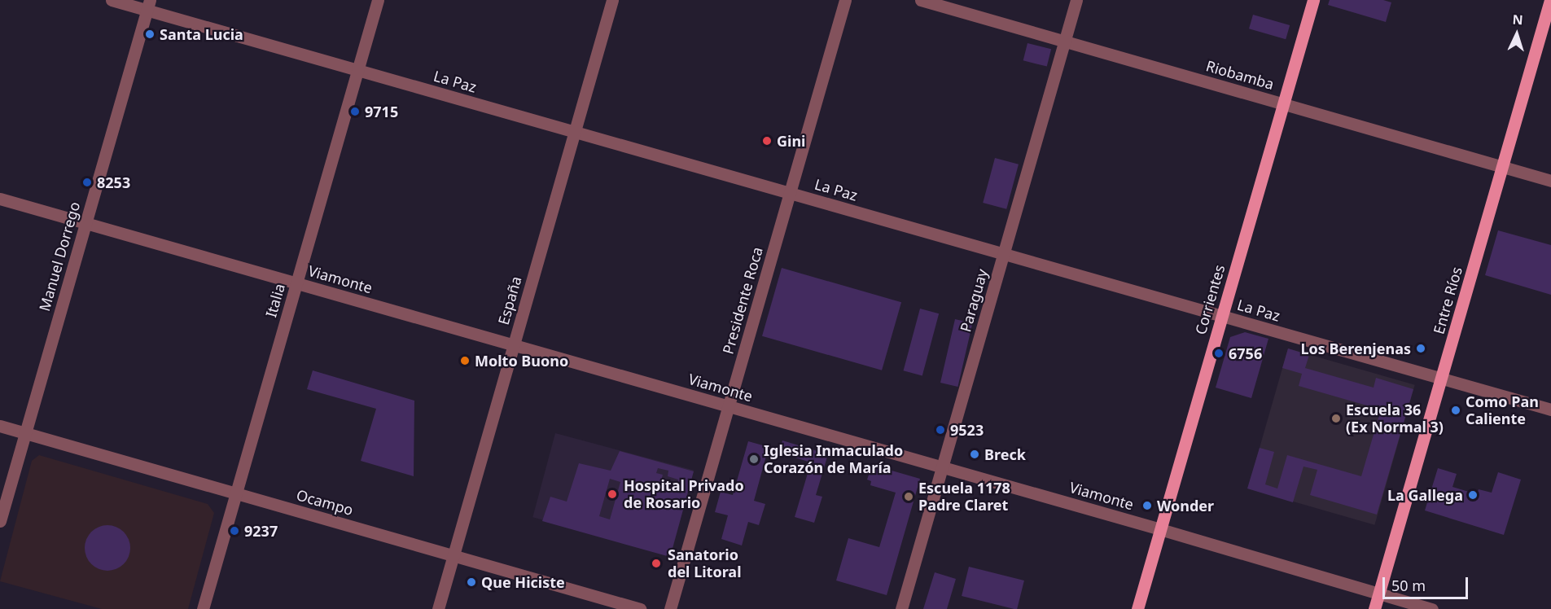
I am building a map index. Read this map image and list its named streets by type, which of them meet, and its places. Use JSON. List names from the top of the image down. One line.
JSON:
{"streets":{"main road":["Corrientes","Entre Ríos"],"street":["Riobamba","La Paz","Manuel Dorrego","Viamonte","Italia","España","Presidente Roca","Paraguay","Ocampo"]},"crossings":[["Riobamba","Corrientes"],["Riobamba","Paraguay"],["Riobamba","Entre Ríos"],["La Paz","Manuel Dorrego"],["La Paz","Corrientes"],["La Paz","Italia"],["La Paz","España"],["La Paz","Presidente Roca"],["La Paz","Paraguay"],["La Paz","Entre Ríos"],["Manuel Dorrego","Viamonte"],["Manuel Dorrego","Ocampo"],["Viamonte","Corrientes"],["Viamonte","Italia"],["Viamonte","España"],["Viamonte","Presidente Roca"],["Viamonte","Paraguay"],["Viamonte","Entre Ríos"],["Italia","Ocampo"],["España","Ocampo"]],"places":["Santa Lucia","9715","Gini","8253","Los Berenjenas","6756","Molto Buono","Como Pan Caliente","Escuela 36 (Ex Normal 3)","9523","Breck","Iglesia Inmaculado Corazón de María","Hospital Privado de Rosario","La Gallega","Escuela 1178 Padre Claret","Wonder","9237","Sanatorio del Litoral","Que Hiciste"],"scale_bar":"50 m","north":"top"}
